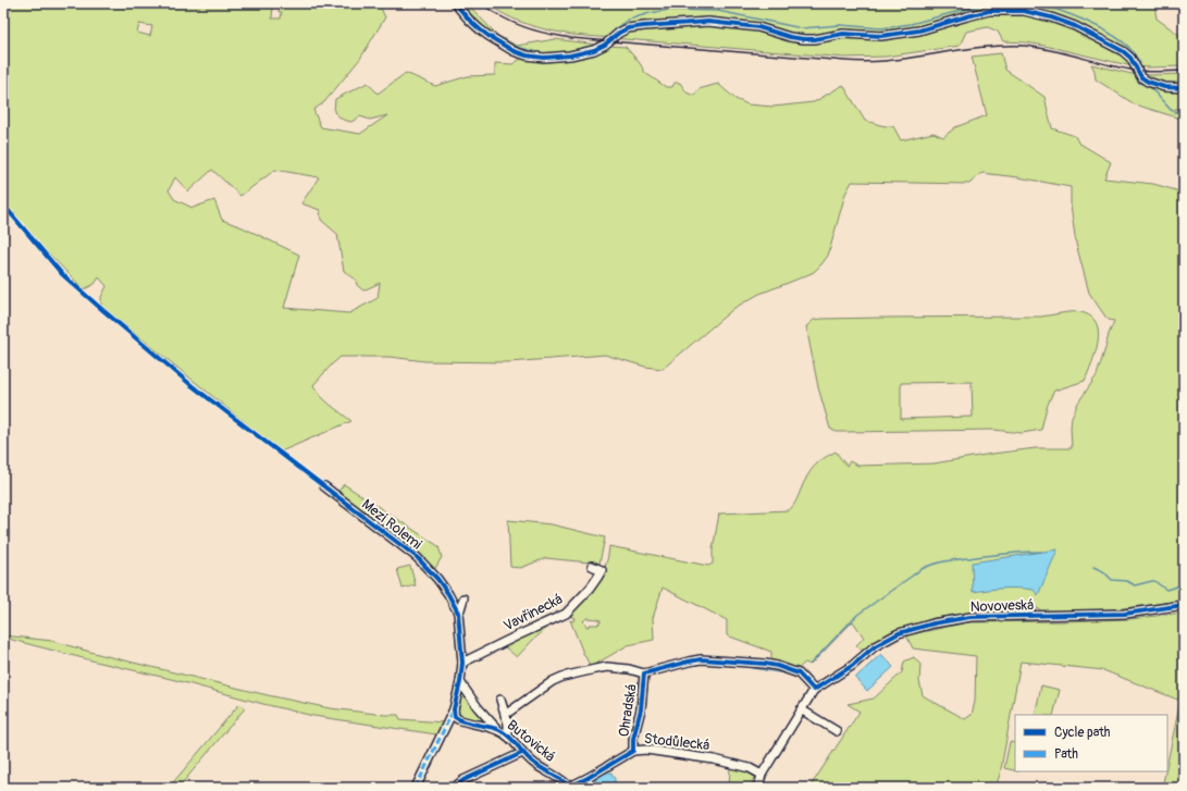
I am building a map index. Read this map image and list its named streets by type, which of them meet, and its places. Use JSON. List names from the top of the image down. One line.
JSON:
{"streets":{"street":["Mezi Rolemi","Novoveská","Vavřinecká","Ohradská","Butovická","Stodůlecká"]},"crossings":[["Mezi Rolemi","Vavřinecká"],["Mezi Rolemi","Butovická"],["Novoveská","Stodůlecká"],["Ohradská","Butovická"],["Ohradská","Stodůlecká"],["Butovická","Stodůlecká"]],"legend":["Cycle path","Path"]}
